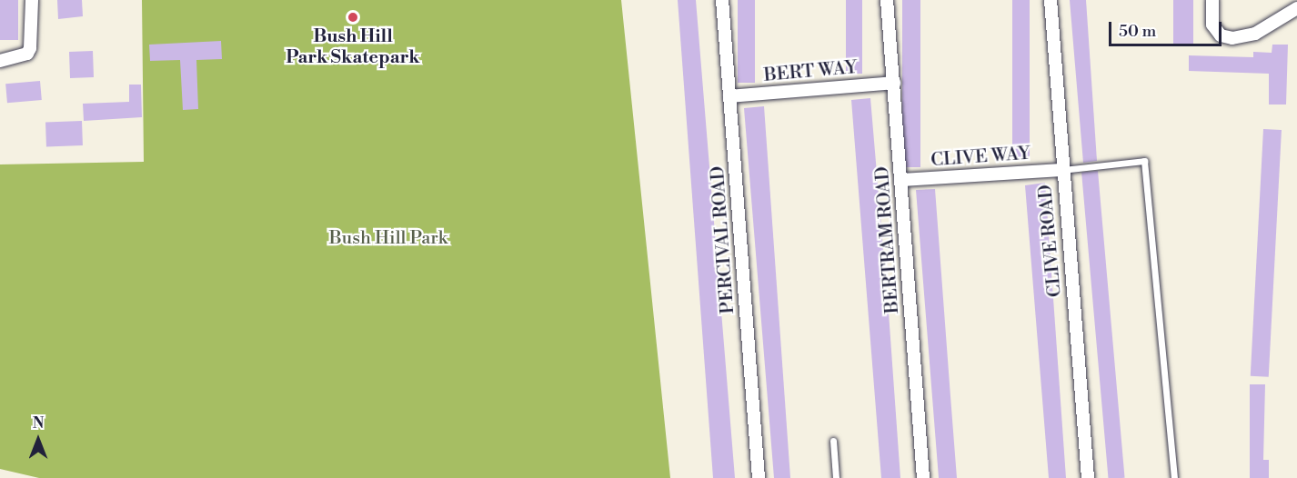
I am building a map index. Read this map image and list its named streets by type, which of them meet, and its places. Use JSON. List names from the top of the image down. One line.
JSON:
{"streets":{"street":["BERT WAY","CLIVE WAY","PERCIVAL ROAD","BERTRAM ROAD","CLIVE ROAD"]},"crossings":[["BERT WAY","PERCIVAL ROAD"],["BERT WAY","BERTRAM ROAD"],["CLIVE WAY","BERTRAM ROAD"],["CLIVE WAY","CLIVE ROAD"]],"parks":["Bush Hill Park"],"places":["Bush Hill Park Skatepark"],"scale_bar":"50 m","north":"top"}
